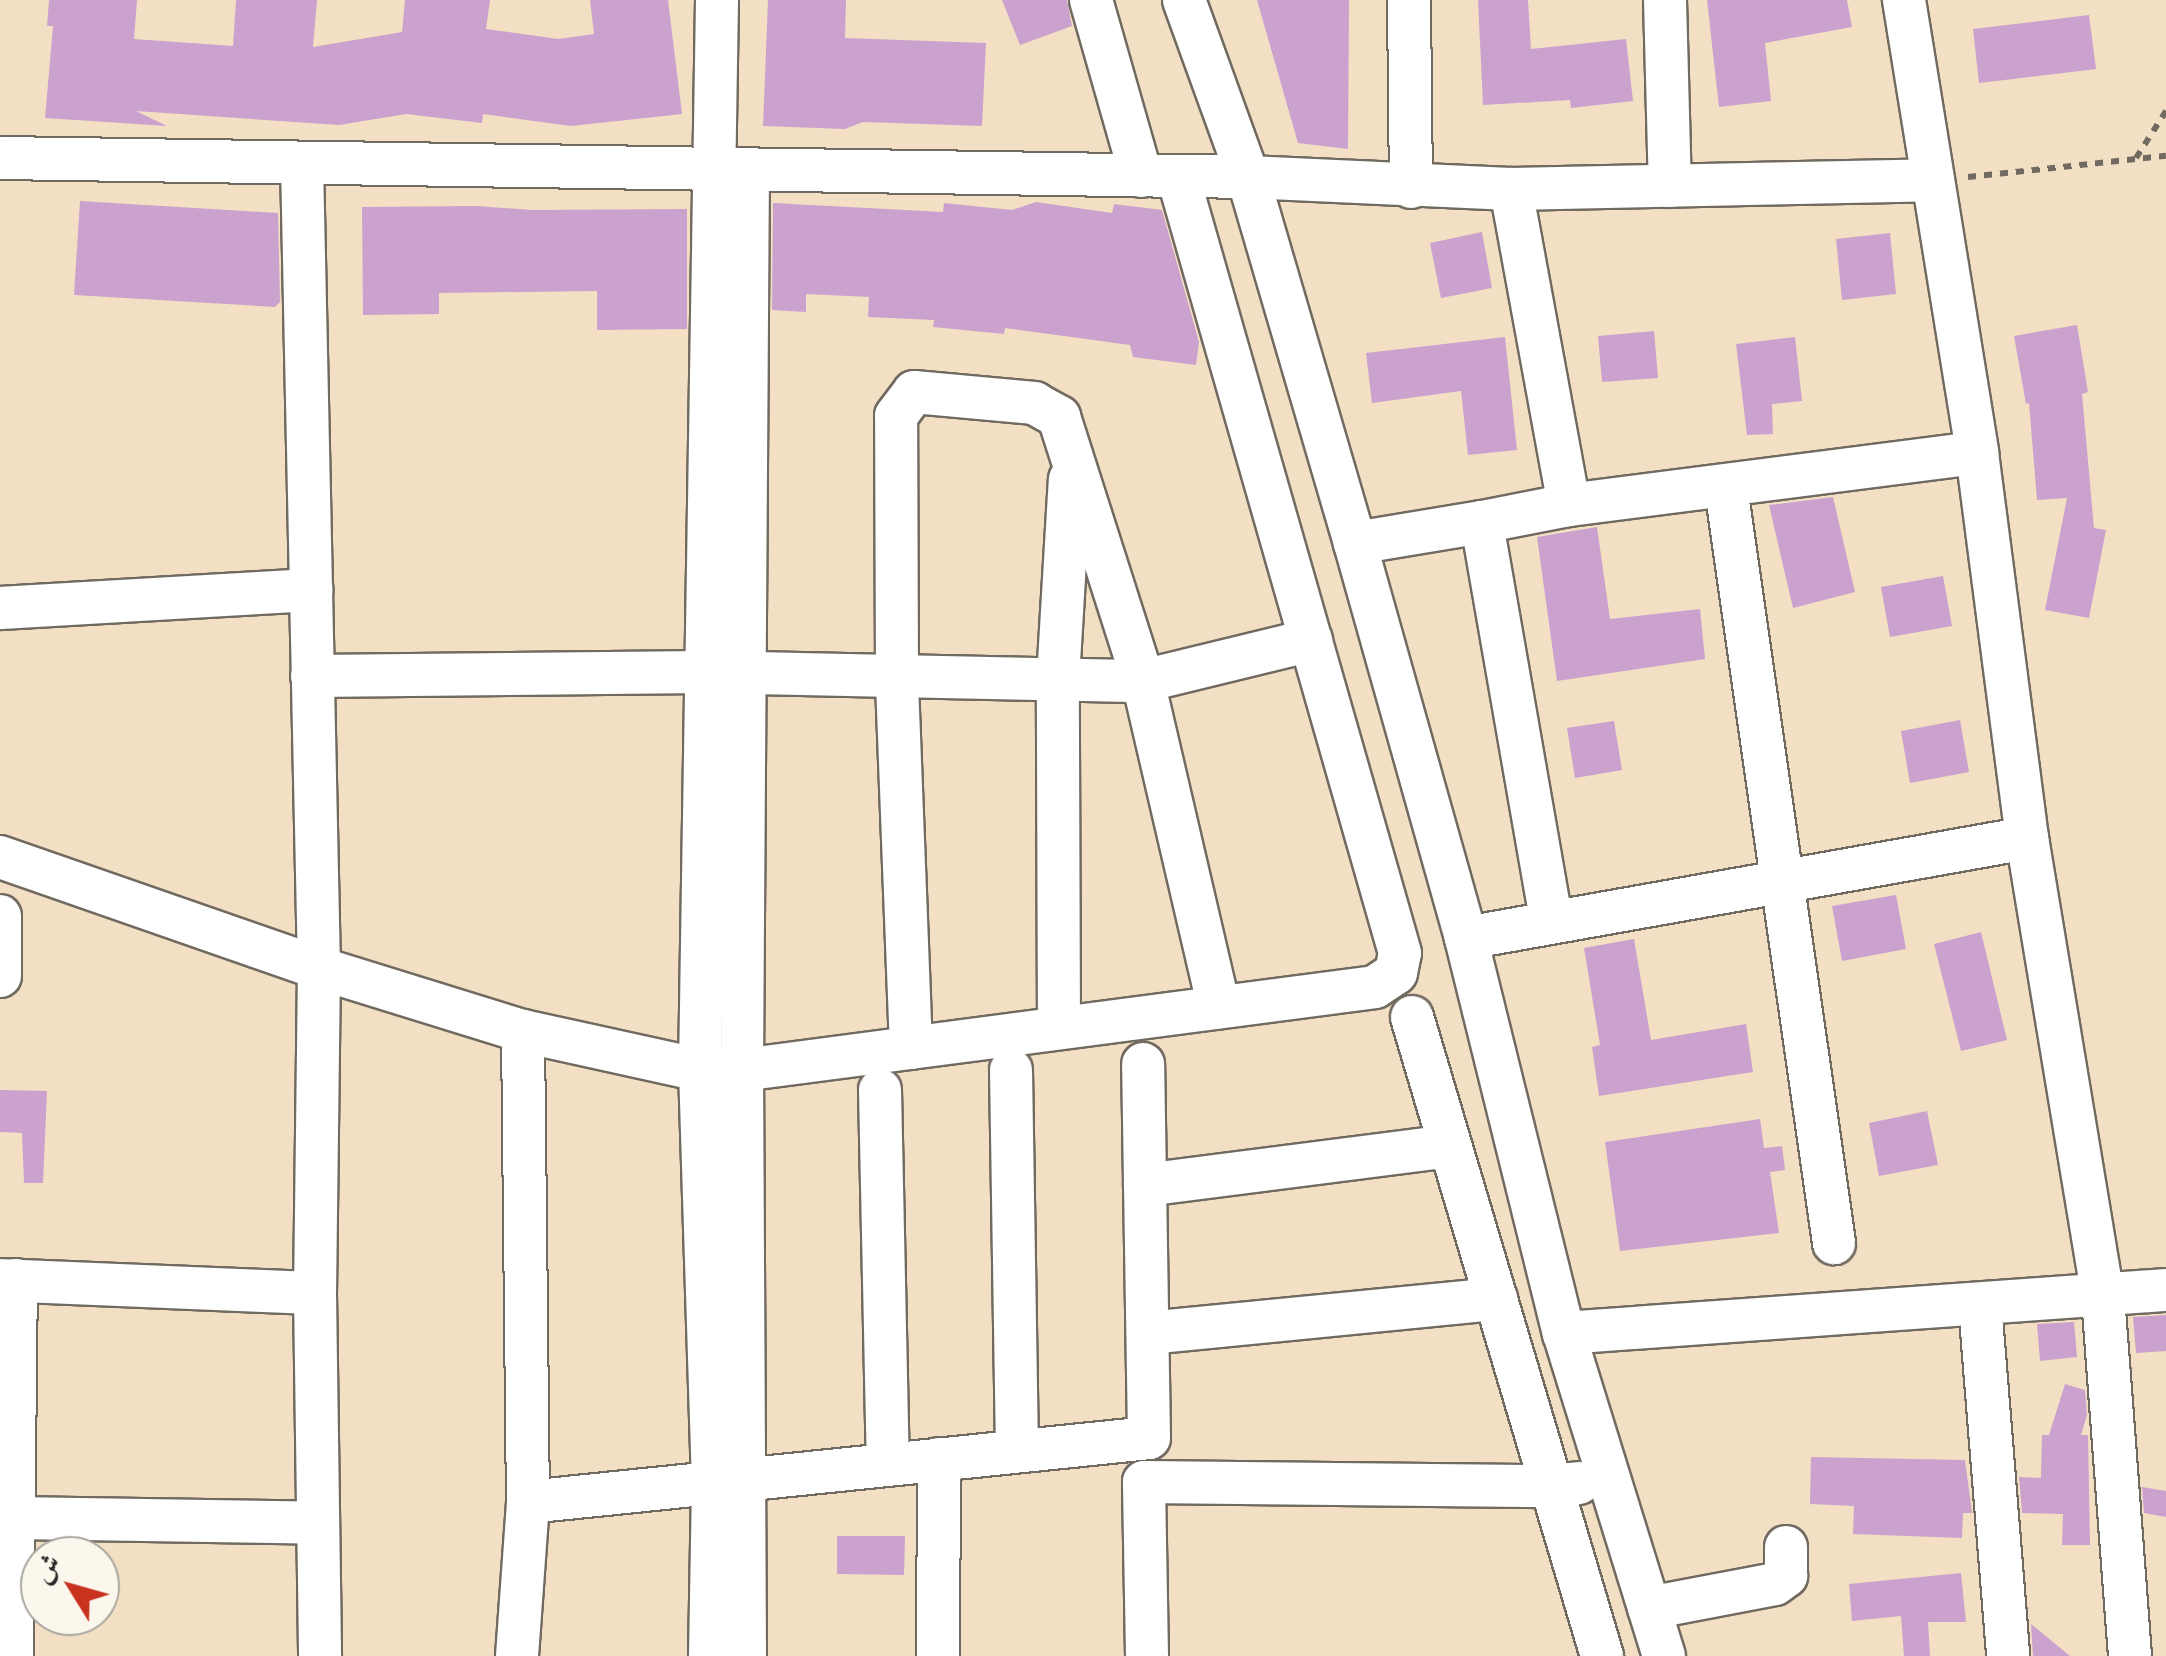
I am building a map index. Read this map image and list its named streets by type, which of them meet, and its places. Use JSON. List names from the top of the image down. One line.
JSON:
{"north":"top left"}
